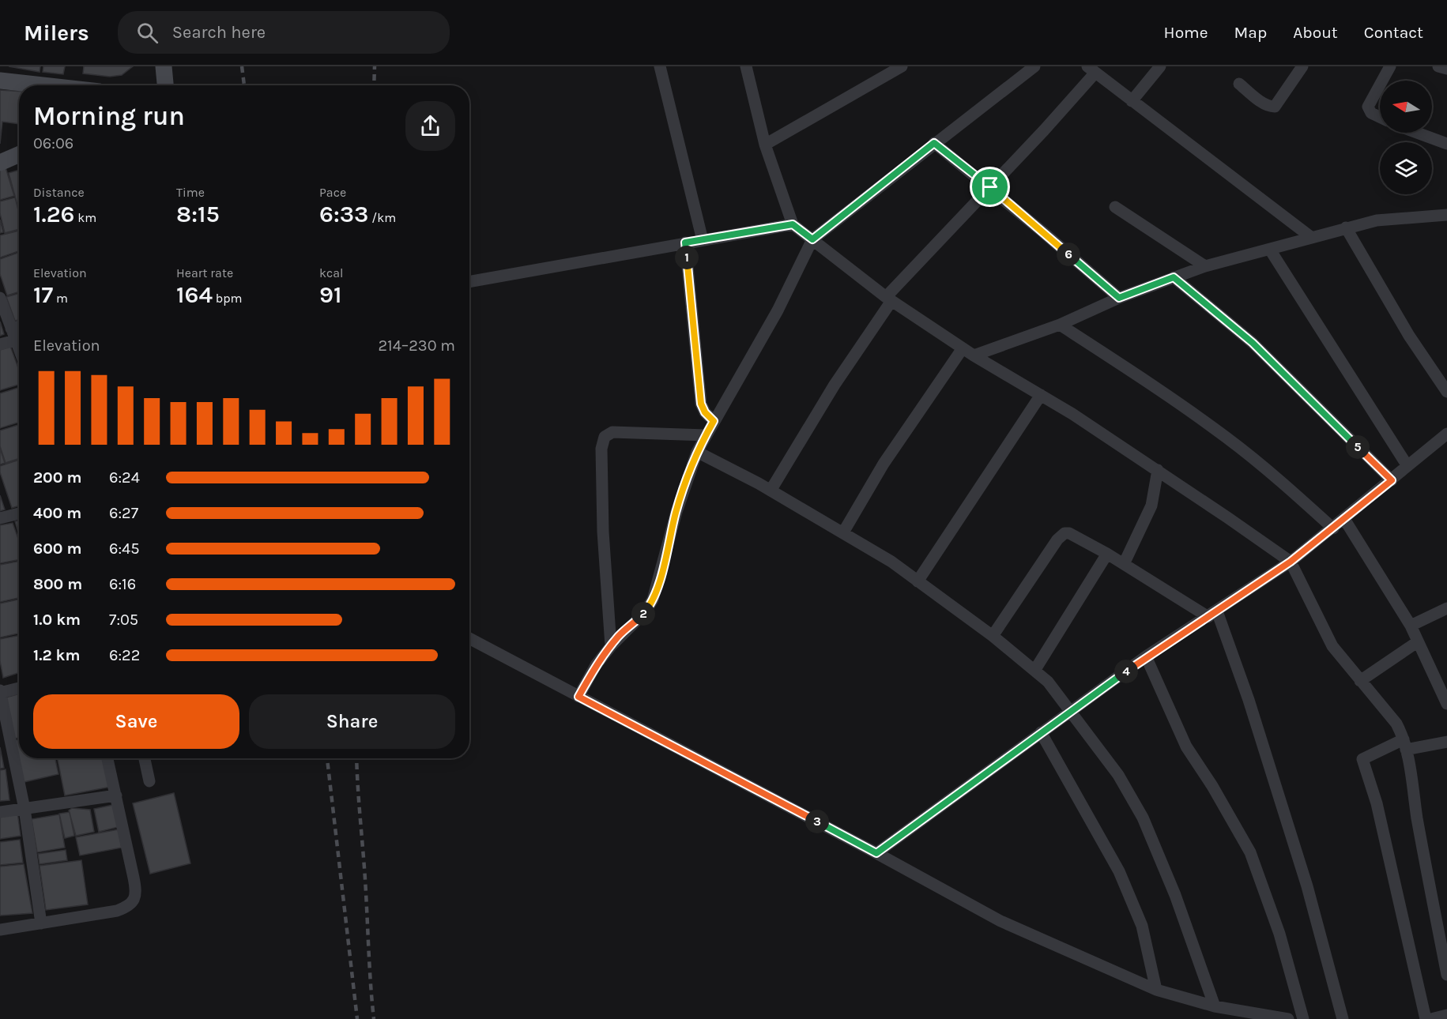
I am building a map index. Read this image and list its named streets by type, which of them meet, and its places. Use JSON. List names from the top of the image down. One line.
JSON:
{"north":"left","page":{"header":"Milers","search":"Search here","nav":["Home","Map","About","Contact"],"heading":["Morning run","06:06"],"stats":[["Distance","1.26 km"],["Time","8:15"],["Pace","6:33 /km"],["Elevation","17 m"],["Heart rate","164 bpm"],["kcal","91"]],"pins":["6","1","5","2","4","3"],"chart":["Elevation","214–230 m"],"list":[{"name":"200 m","note":"6:24"},{"name":"400 m","note":"6:27"},{"name":"600 m","note":"6:45"},{"name":"800 m","note":"6:16"},{"name":"1.0 km","note":"7:05"},{"name":"1.2 km","note":"6:22"}],"buttons":["Save","Share"]}}
